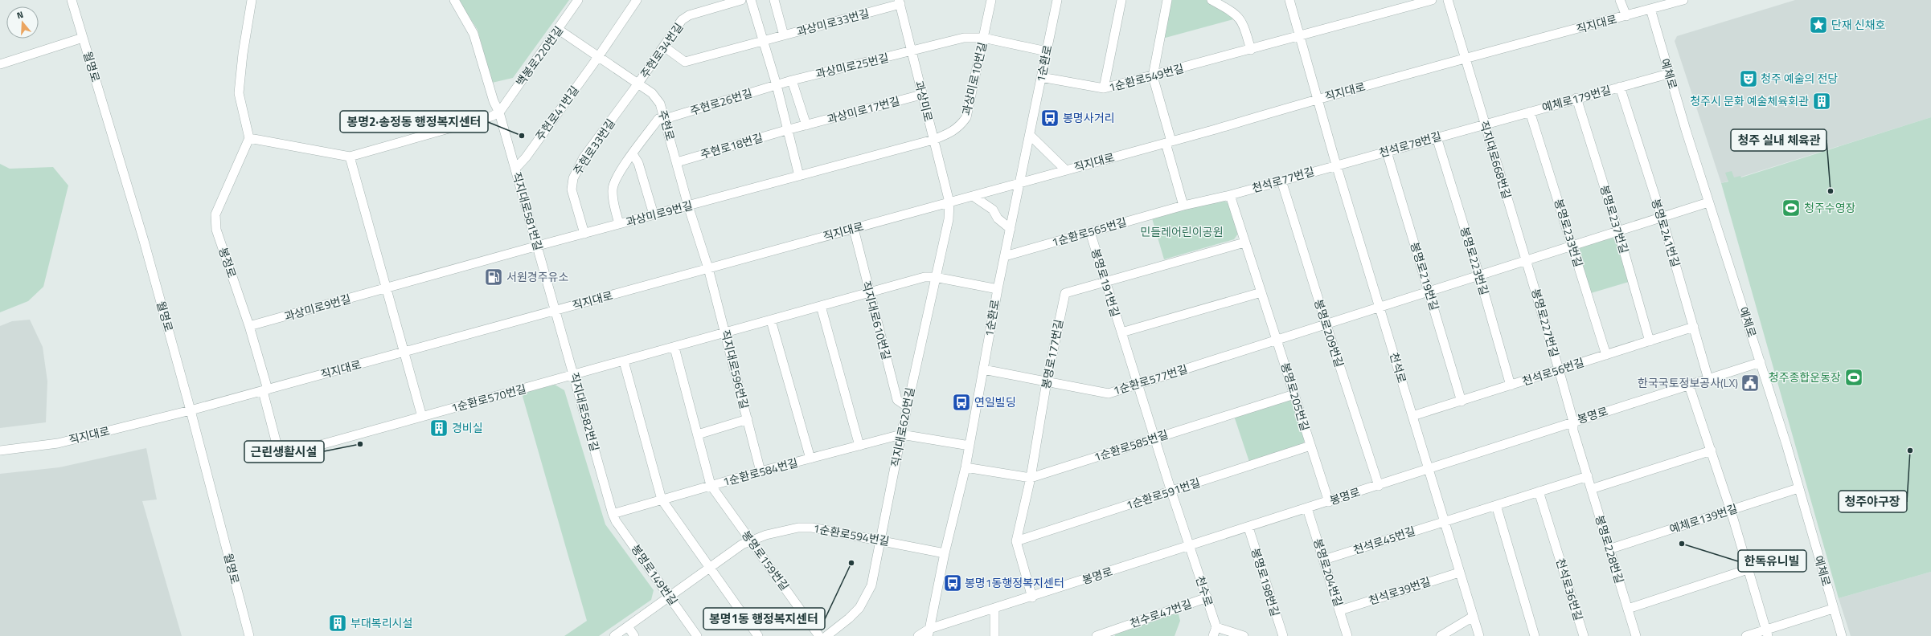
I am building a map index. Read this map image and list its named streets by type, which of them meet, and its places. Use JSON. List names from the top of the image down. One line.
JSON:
{"streets":{"street":["과상미로33번길","직지대로","주현로34번길","백봉로220번길","1순환로","과상미로25번길","월명로","예체로","1순환로549번길","과상미로10번길","예체로179번길","과상미로","주현로26번길","과상미로17번길","주현로41번길","주현로","천석로78번길","주현로18번길","주현로33번길","직지대로668번길","천석로77번길","직지대로581번길","과상미로9번길","봉명로237번길","1순환로565번길","봉명로233번길","봉명로241번길","봉명로223번길","봉정로","봉명로219번길","봉명로191번길","직지대로610번길","봉명로227번길","봉명로209번길","봉명로177번길","천석로","직지대로596번길","천석로56번길","1순환로577번길","봉명로205번길","1순환로570번길","직지대로582번길","봉명로","직지대로620번길","1순환로585번길","1순환로584번길","1순환로591번길","예체로139번길","1순환로594번길","천석로45번길","봉명로228번길","봉명로159번길","봉명로204번길","봉명로149번길","봉명로198번길","천석로36번길","천수로","천석로39번길","천수로47번길"]},"crossings":[["과상미로33번길","과상미로"],["직지대로","1순환로"],["직지대로","월명로"],["직지대로","예체로"],["직지대로","과상미로"],["직지대로","주현로"],["직지대로","직지대로668번길"],["직지대로","직지대로581번길"],["직지대로","봉정로"],["직지대로","직지대로610번길"],["직지대로","천석로"],["직지대로","직지대로596번길"],["직지대로","직지대로582번길"],["직지대로","직지대로620번길"],["주현로34번길","주현로"],["주현로34번길","주현로33번길"],["백봉로220번길","주현로"],["백봉로220번길","직지대로581번길"],["1순환로","과상미로25번길"],["1순환로","1순환로549번길"],["1순환로","1순환로565번길"],["1순환로","1순환로577번길"],["1순환로","1순환로570번길"],["1순환로","봉명로"],["1순환로","1순환로585번길"],["1순환로","1순환로584번길"],["1순환로","1순환로594번길"],["과상미로25번길","과상미로10번길"],["과상미로25번길","과상미로"],["과상미로25번길","주현로26번길"],["예체로","예체로179번길"],["예체로","1순환로577번길"],["예체로","봉명로"],["예체로","예체로139번길"],["1순환로549번길","천석로"],["과상미로10번길","과상미로"],["과상미로10번길","과상미로9번길"],["예체로179번길","천석로78번길"],["예체로179번길","직지대로668번길"],["예체로179번길","봉명로237번길"],["예체로179번길","봉명로233번길"],["예체로179번길","봉명로241번길"],["과상미로","과상미로17번길"],["과상미로","과상미로9번길"],["과상미로","직지대로620번길"],["주현로26번길","주현로"],["과상미로17번길","주현로18번길"],["주현로41번길","주현로"],["주현로41번길","직지대로581번길"],["주현로","주현로18번길"],["주현로","주현로33번길"],["주현로","과상미로9번길"],["주현로","직지대로596번길"],["천석로78번길","직지대로668번길"],["천석로78번길","천석로77번길"],["천석로78번길","봉명로223번길"],["천석로78번길","봉명로219번길"],["천석로78번길","천석로"],["주현로33번길","과상미로9번길"],["직지대로668번길","봉명로227번길"],["직지대로668번길","1순환로577번길"],["천석로77번길","1순환로565번길"],["천석로77번길","봉명로209번길"],["천석로77번길","천석로"],["천석로77번길","봉명로205번길"],["직지대로581번길","과상미로9번길"],["직지대로581번길","직지대로582번길"],["과상미로9번길","봉정로"],["봉명로237번길","천석로56번길"],["봉명로237번길","1순환로577번길"],["1순환로565번길","봉명로191번길"],["1순환로565번길","봉명로205번길"],["봉명로233번길","천석로56번길"],["봉명로233번길","1순환로577번길"],["봉명로241번길","천석로56번길"],["봉명로241번길","1순환로577번길"],["봉명로241번길","봉명로"],["봉명로223번길","천석로56번길"],["봉명로223번길","1순환로577번길"],["봉정로","1순환로570번길"],["봉명로219번길","천석로56번길"],["봉명로219번길","1순환로577번길"],["봉명로191번길","봉명로177번길"],["봉명로191번길","1순환로577번길"],["봉명로191번길","봉명로205번길"],["봉명로191번길","봉명로"],["봉명로191번길","1순환로585번길"],["봉명로191번길","1순환로591번길"],["봉명로191번길","천수로"],["직지대로610번길","1순환로570번길"],["직지대로610번길","직지대로620번길"],["봉명로227번길","천석로56번길"],["봉명로227번길","1순환로577번길"],["봉명로227번길","봉명로"],["봉명로227번길","봉명로228번길"],["봉명로209번길","1순환로577번길"],["봉명로209번길","봉명로"],["봉명로177번길","1순환로577번길"],["봉명로177번길","봉명로205번길"],["봉명로177번길","봉명로"],["봉명로177번길","1순환로585번길"],["봉명로177번길","1순환로591번길"],["천석로","천석로56번길"],["천석로","1순환로577번길"],["천석로","봉명로"],["천석로","천석로45번길"],["천석로","천석로39번길"],["직지대로596번길","1순환로570번길"],["직지대로596번길","1순환로584번길"],["1순환로577번길","봉명로205번길"],["봉명로205번길","봉명로"],["봉명로205번길","1순환로585번길"],["봉명로205번길","1순환로591번길"],["1순환로570번길","직지대로582번길"],["1순환로570번길","직지대로620번길"],["1순환로570번길","1순환로584번길"],["직지대로582번길","1순환로584번길"],["직지대로582번길","봉명로149번길"],["봉명로","봉명로228번길"],["봉명로","봉명로204번길"],["봉명로","봉명로198번길"],["봉명로","천수로"],["직지대로620번길","1순환로584번길"],["직지대로620번길","1순환로594번길"],["1순환로584번길","봉명로159번길"],["1순환로584번길","봉명로149번길"],["예체로139번길","봉명로228번길"],["1순환로594번길","봉명로159번길"],["1순환로594번길","봉명로149번길"],["천석로45번길","봉명로228번길"],["천석로45번길","봉명로204번길"],["천석로45번길","천석로36번길"],["봉명로204번길","천석로39번길"],["천수로","천수로47번길"]],"parks":["민들레어린이공원"],"places":{"place":["단재 신채호"],"theatre":["청주 예술의 전당"],"building":["청주시 문화 예술체육회관","경비실","부대복리시설"],"bus stop":["봉명사거리","연일빌딩","봉명1동행정복지센터"],"other":["봉명2·송정동 행정복지센터","청주 실내 체육관","근린생활시설","청주야구장","한독유니빌","봉명1동 행정복지센터"],"sports":["청주수영장","청주종합운동장"],"fuel station":["서원경주유소"],"public building":["한국국토정보공사(LX)"]},"north":"top"}
